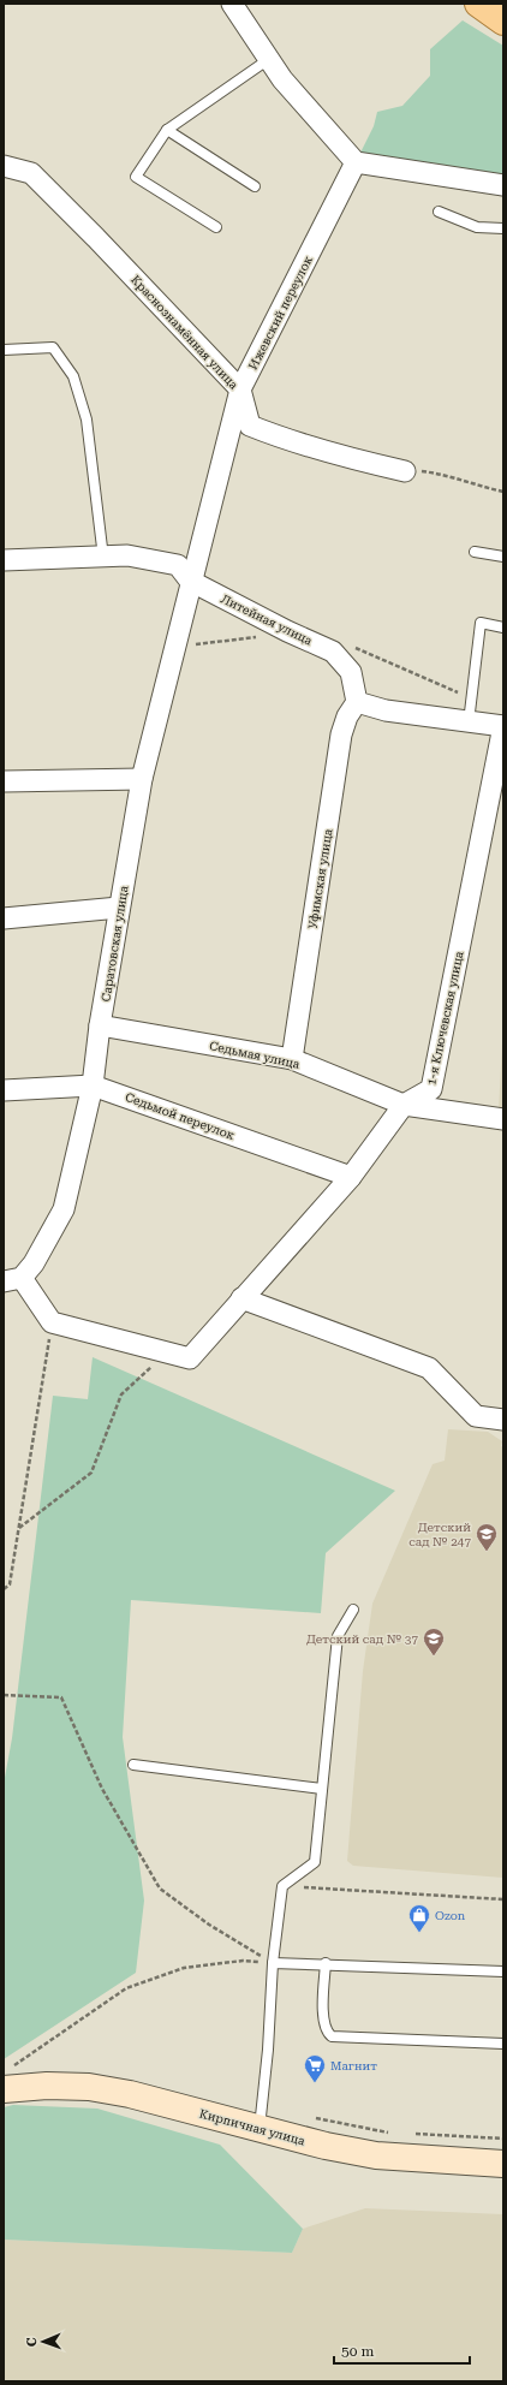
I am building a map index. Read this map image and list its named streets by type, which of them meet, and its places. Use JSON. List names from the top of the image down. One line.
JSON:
{"streets":{"street":["Ижевский переулок","Краснознамённая улица","Литейная улица","Уфимская улица","Саратовская улица","1-я Ключевская улица","Седьмая улица","Седьмой переулок","Кирпичная улица"]},"crossings":[["Ижевский переулок","Краснознамённая улица"],["Ижевский переулок","Литейная улица"],["Ижевский переулок","Саратовская улица"],["Литейная улица","Уфимская улица"],["Литейная улица","Саратовская улица"],["Уфимская улица","Седьмая улица"],["Саратовская улица","Седьмая улица"],["Саратовская улица","Седьмой переулок"],["1-я Ключевская улица","Седьмая улица"],["1-я Ключевская улица","Седьмой переулок"]],"places":{"school or university":["Детский сад № 247","Детский сад № 37"],"shop":["Ozon"],"supermarket":["Магнит"]},"scale_bar":"50 m","north":"left"}
